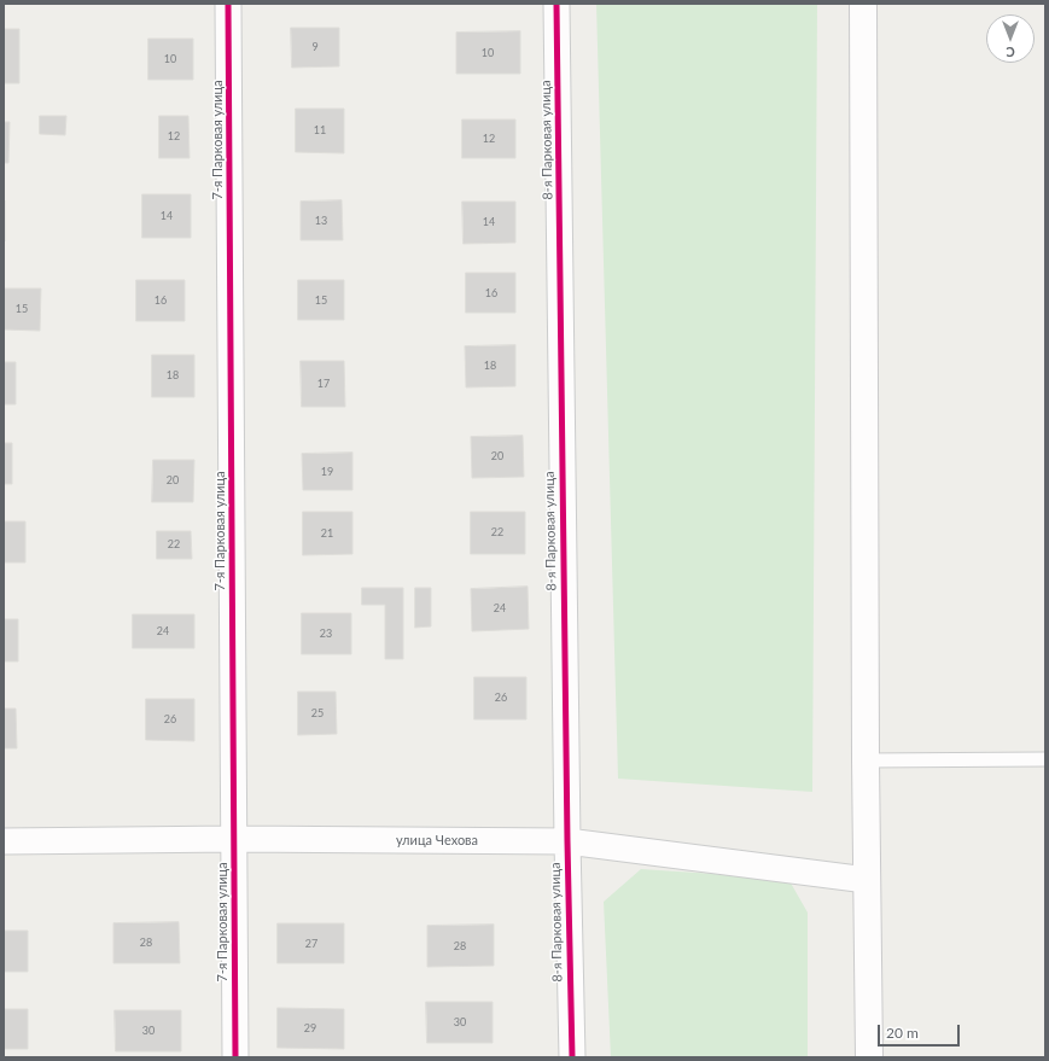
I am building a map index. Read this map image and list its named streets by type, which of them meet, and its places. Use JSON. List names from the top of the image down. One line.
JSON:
{"streets":{"street":["7-я Парковая улица","8-я Парковая улица","улица Чехова"]},"crossings":[["7-я Парковая улица","улица Чехова"],["8-я Парковая улица","улица Чехова"]],"house_numbers":["9","10","10","11","12","12","14","13","14","16","16","15","15","18","18","17","20","19","20","22","21","22","24","24","23","26","25","26","28","27","28","30","29","30"],"scale_bar":"20 m","north":"bottom"}
